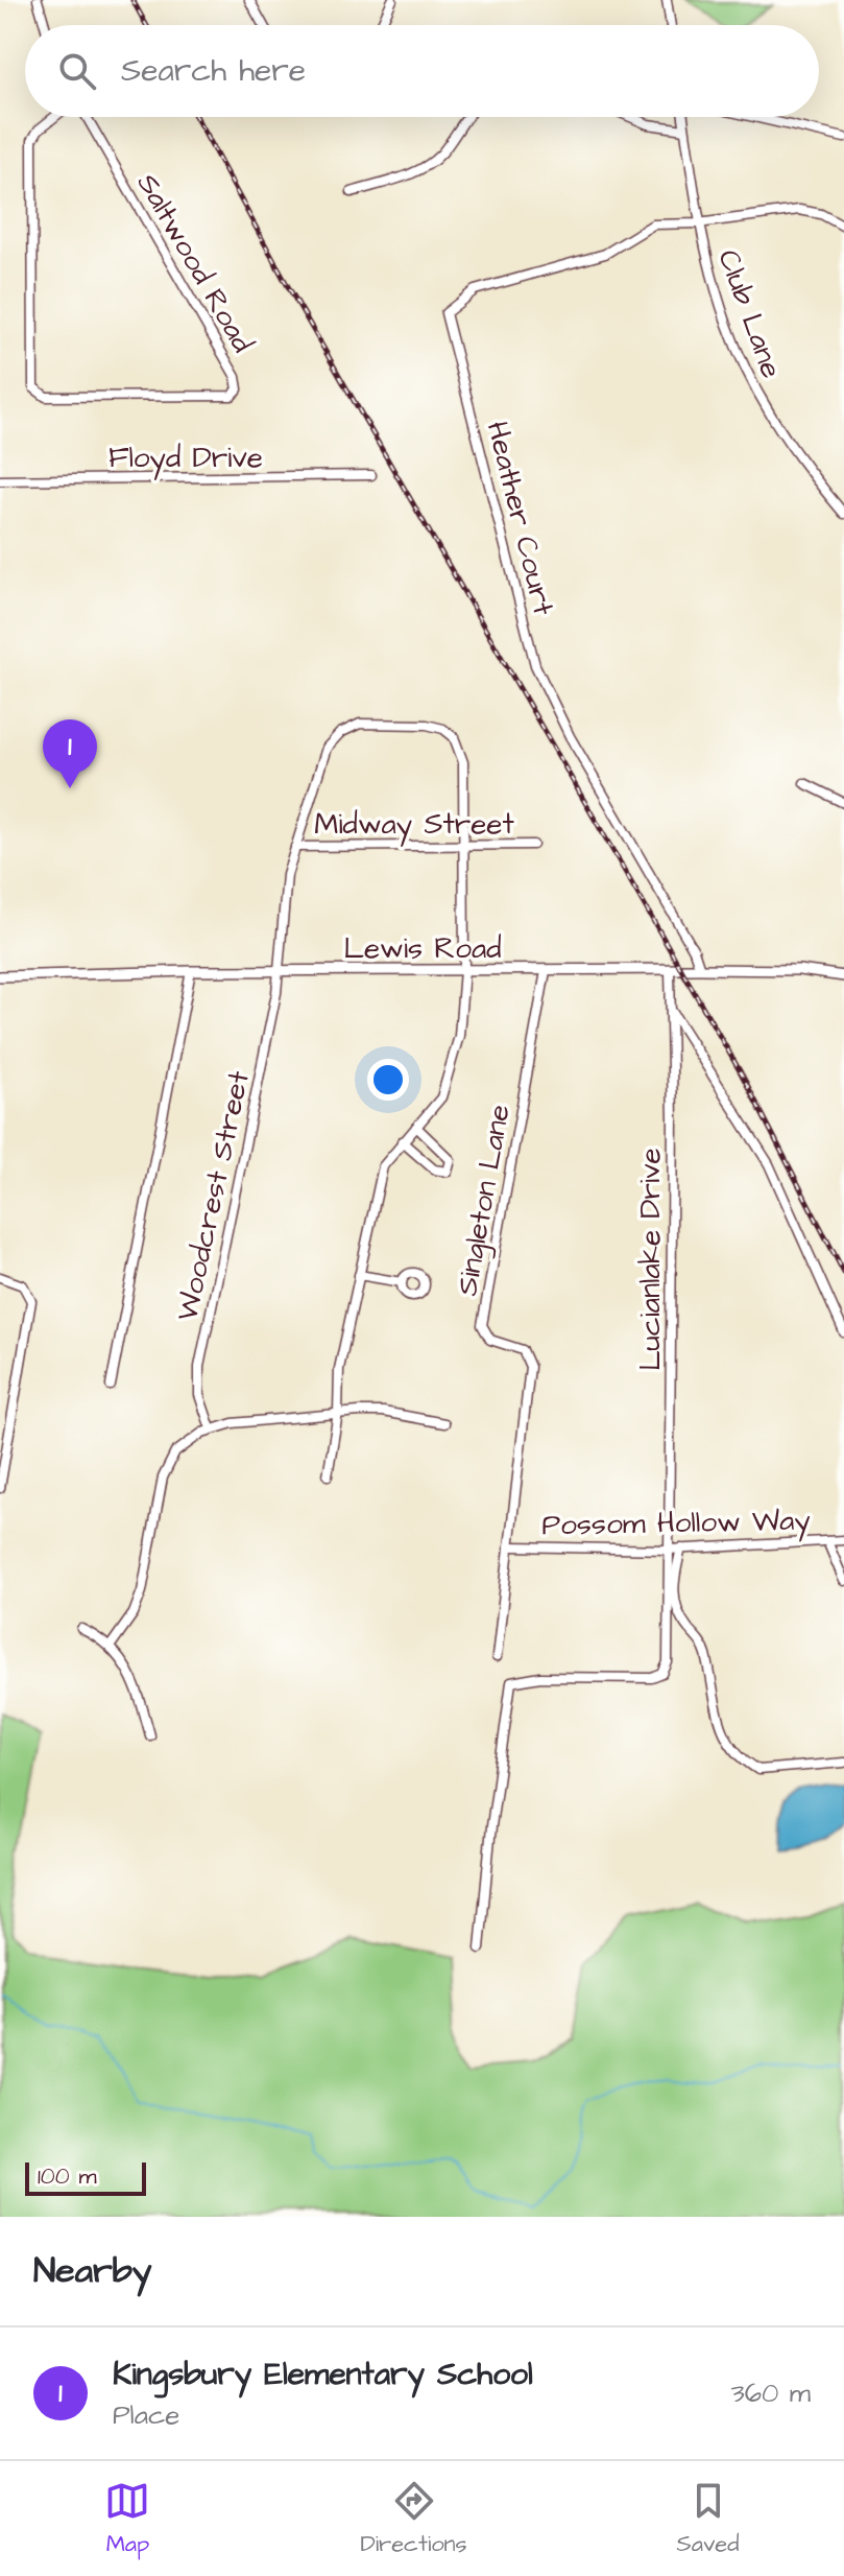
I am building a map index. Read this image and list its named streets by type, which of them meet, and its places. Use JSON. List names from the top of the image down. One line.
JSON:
{"streets":{"street":["Saltwood Road","Club Lane","Floyd Drive","Heather Court","Midway Street","Lewis Road","Woodcrest Street","Singleton Lane","Lucianlake Drive","Possom Hollow Way"]},"crossings":[["Club Lane","Heather Court"],["Heather Court","Lewis Road"],["Midway Street","Woodcrest Street"],["Lewis Road","Woodcrest Street"],["Lewis Road","Singleton Lane"],["Lewis Road","Lucianlake Drive"],["Singleton Lane","Possom Hollow Way"],["Lucianlake Drive","Possom Hollow Way"]],"scale_bar":"100 m","page":{"search":"Search here","pins":"1","scale":"100 m","heading":"Nearby","list":[{"mark":"1","name":"Kingsbury Elementary School","note":"Place","value":"360 m"}],"nav":["Map","Directions","Saved"]}}
